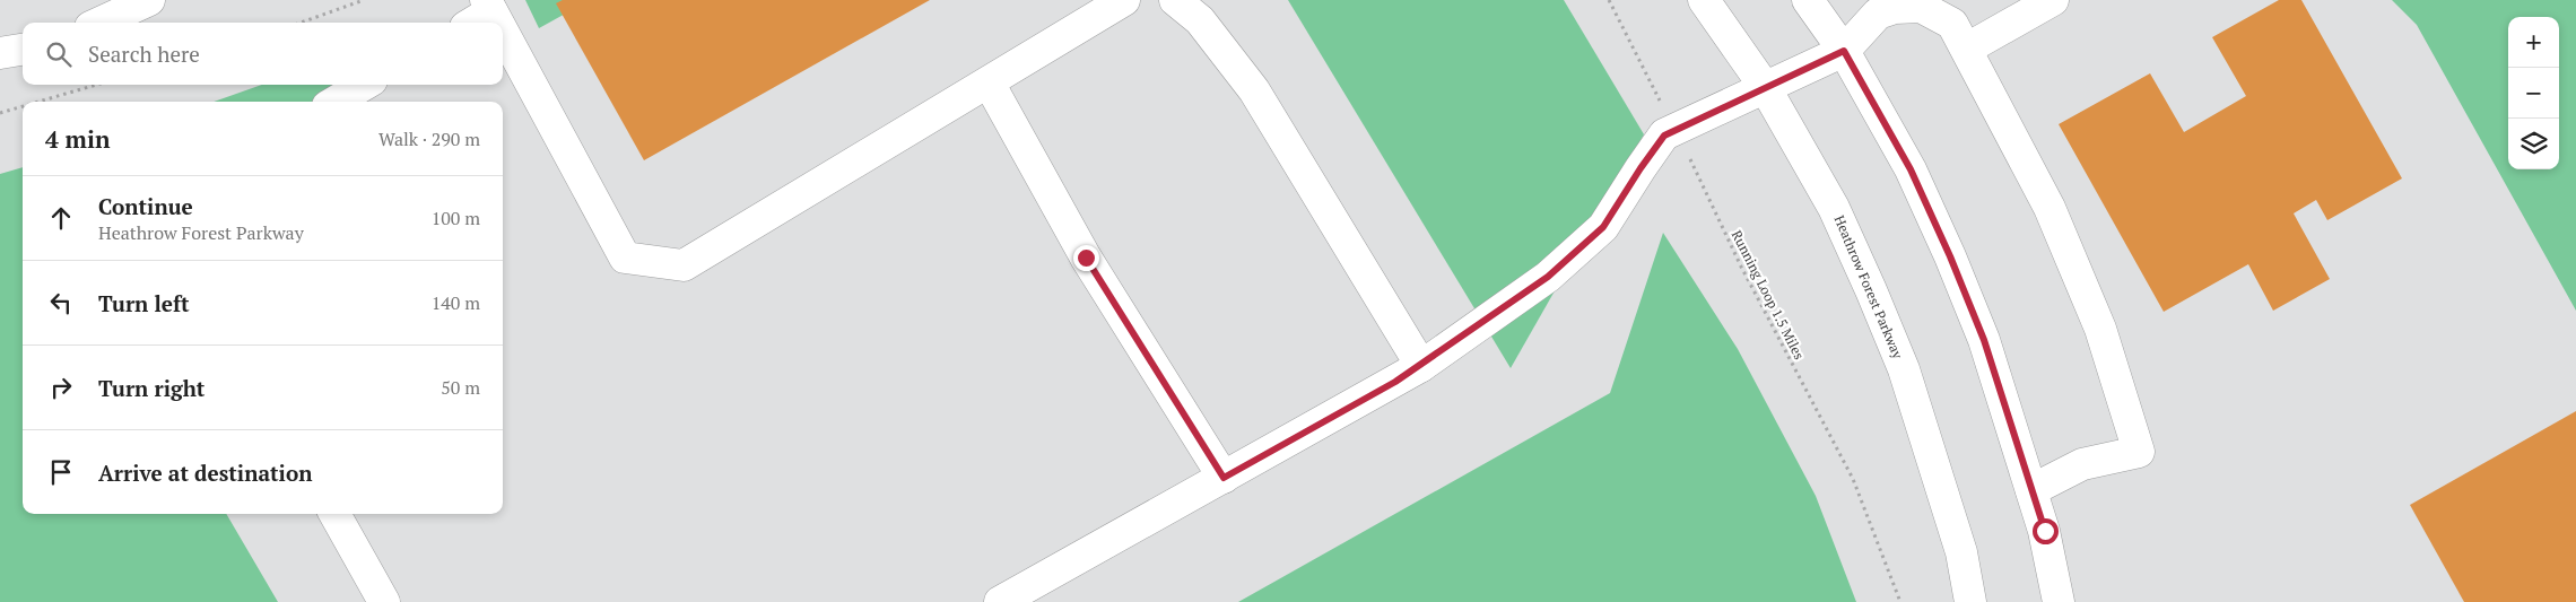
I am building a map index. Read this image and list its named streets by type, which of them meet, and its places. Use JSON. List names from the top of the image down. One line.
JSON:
{"streets":{"street":["Heathrow Forest Parkway"],"path":["Running Loop 1.5 Miles"]},"page":{"map_buttons":["+","−"],"search":"Search here","heading":["4 min","Walk · 290 m"],"list":[["Continue","Heathrow Forest Parkway","100 m"],["Turn left","140 m"],["Turn right","50 m"],"Arrive at destination"]}}
